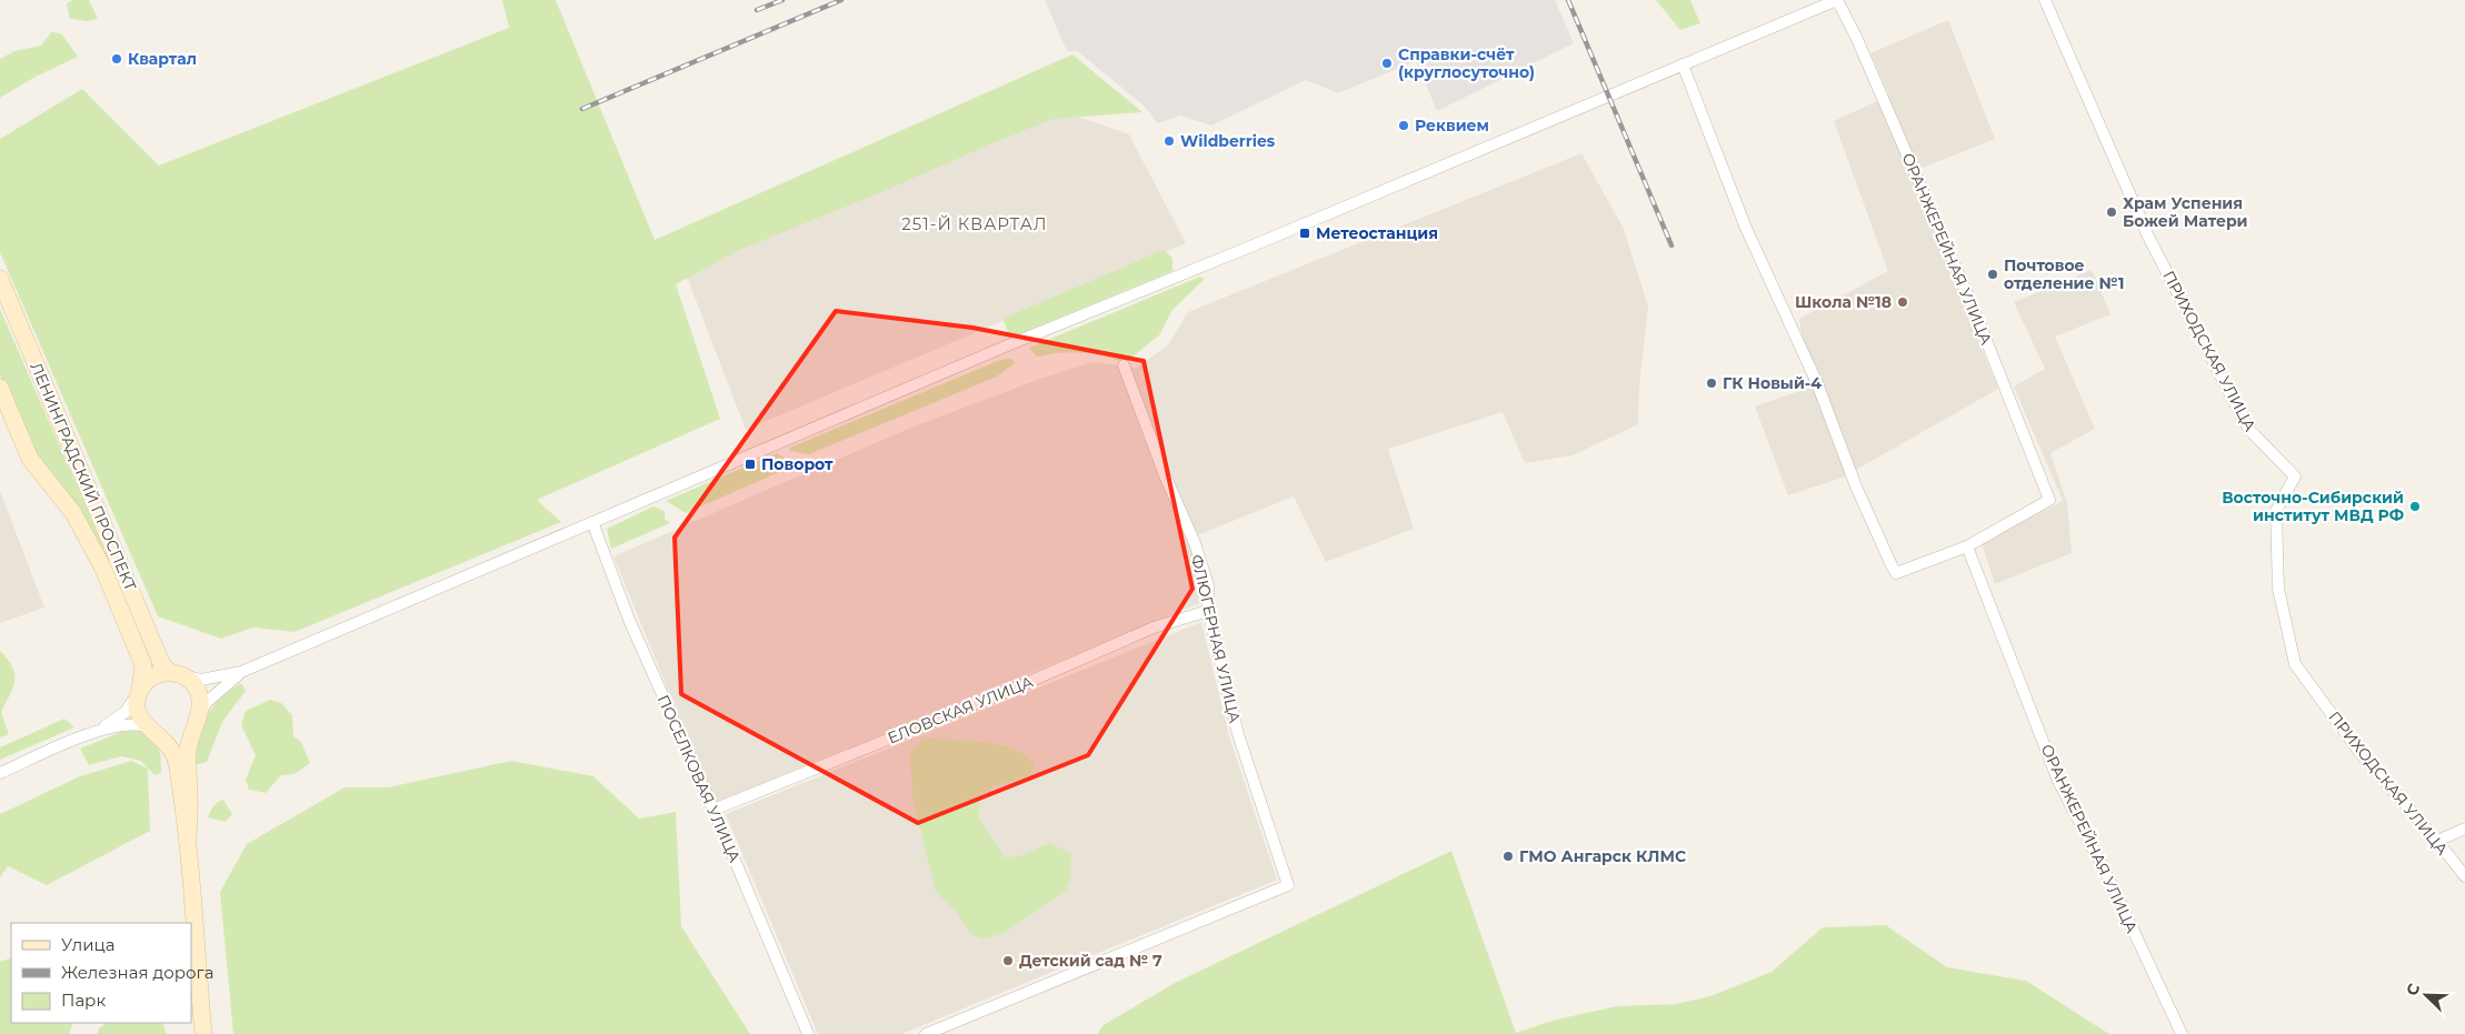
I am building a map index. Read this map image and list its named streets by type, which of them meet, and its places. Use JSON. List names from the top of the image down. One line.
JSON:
{"streets":{"main road":["ЛЕНИНГРАДСКИЙ ПРОСПЕКТ"],"street":["ОРАНЖЕРЕЙНАЯ УЛИЦА","ПРИХОДСКАЯ УЛИЦА","ФЛЮГЕРНАЯ УЛИЦА","ЕЛОВСКАЯ УЛИЦА","ПОСЕЛКОВАЯ УЛИЦА"]},"crossings":[["ФЛЮГЕРНАЯ УЛИЦА","ЕЛОВСКАЯ УЛИЦА"],["ЕЛОВСКАЯ УЛИЦА","ПОСЕЛКОВАЯ УЛИЦА"]],"districts":["251-Й КВАРТАЛ"],"places":{"other":["Квартал","Справки-счёт (круглосуточно)","Реквием","Wildberries","Храм Успения Божей Матери","Почтовое отделение №1","Школа №18","ГК Новый-4","Восточно-Сибирский институт МВД РФ","ГМО Ангарск КЛМС","Детский сад № 7"],"transit":["Метеостанция","Поворот"]},"legend":["Улица","Железная дорога","Парк"],"north":"top left"}
